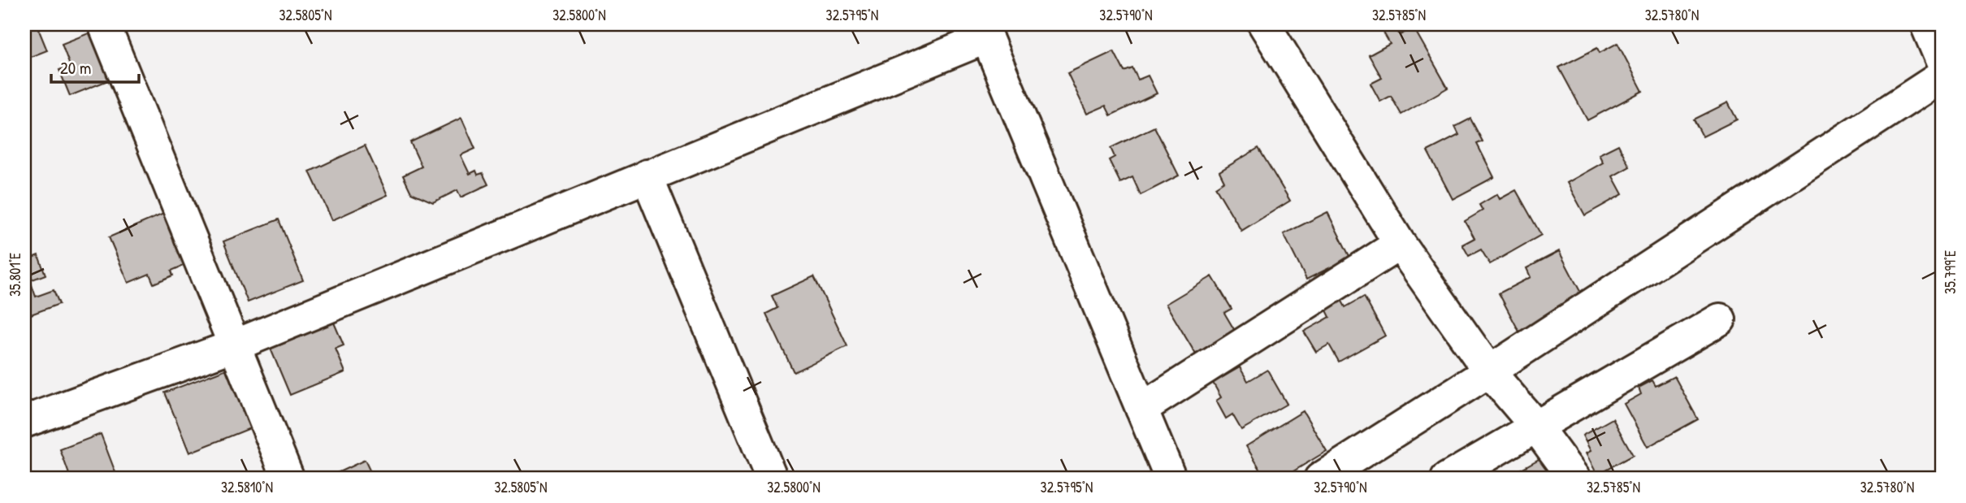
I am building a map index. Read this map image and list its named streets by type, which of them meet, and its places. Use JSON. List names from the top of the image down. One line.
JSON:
{"scale_bar":"20 m","coordinates":["32.5805°N","32.5800°N","32.5795°N","32.5790°N","32.5785°N","32.5780°N","35.799°E","35.801°E","32.5810°N"]}
